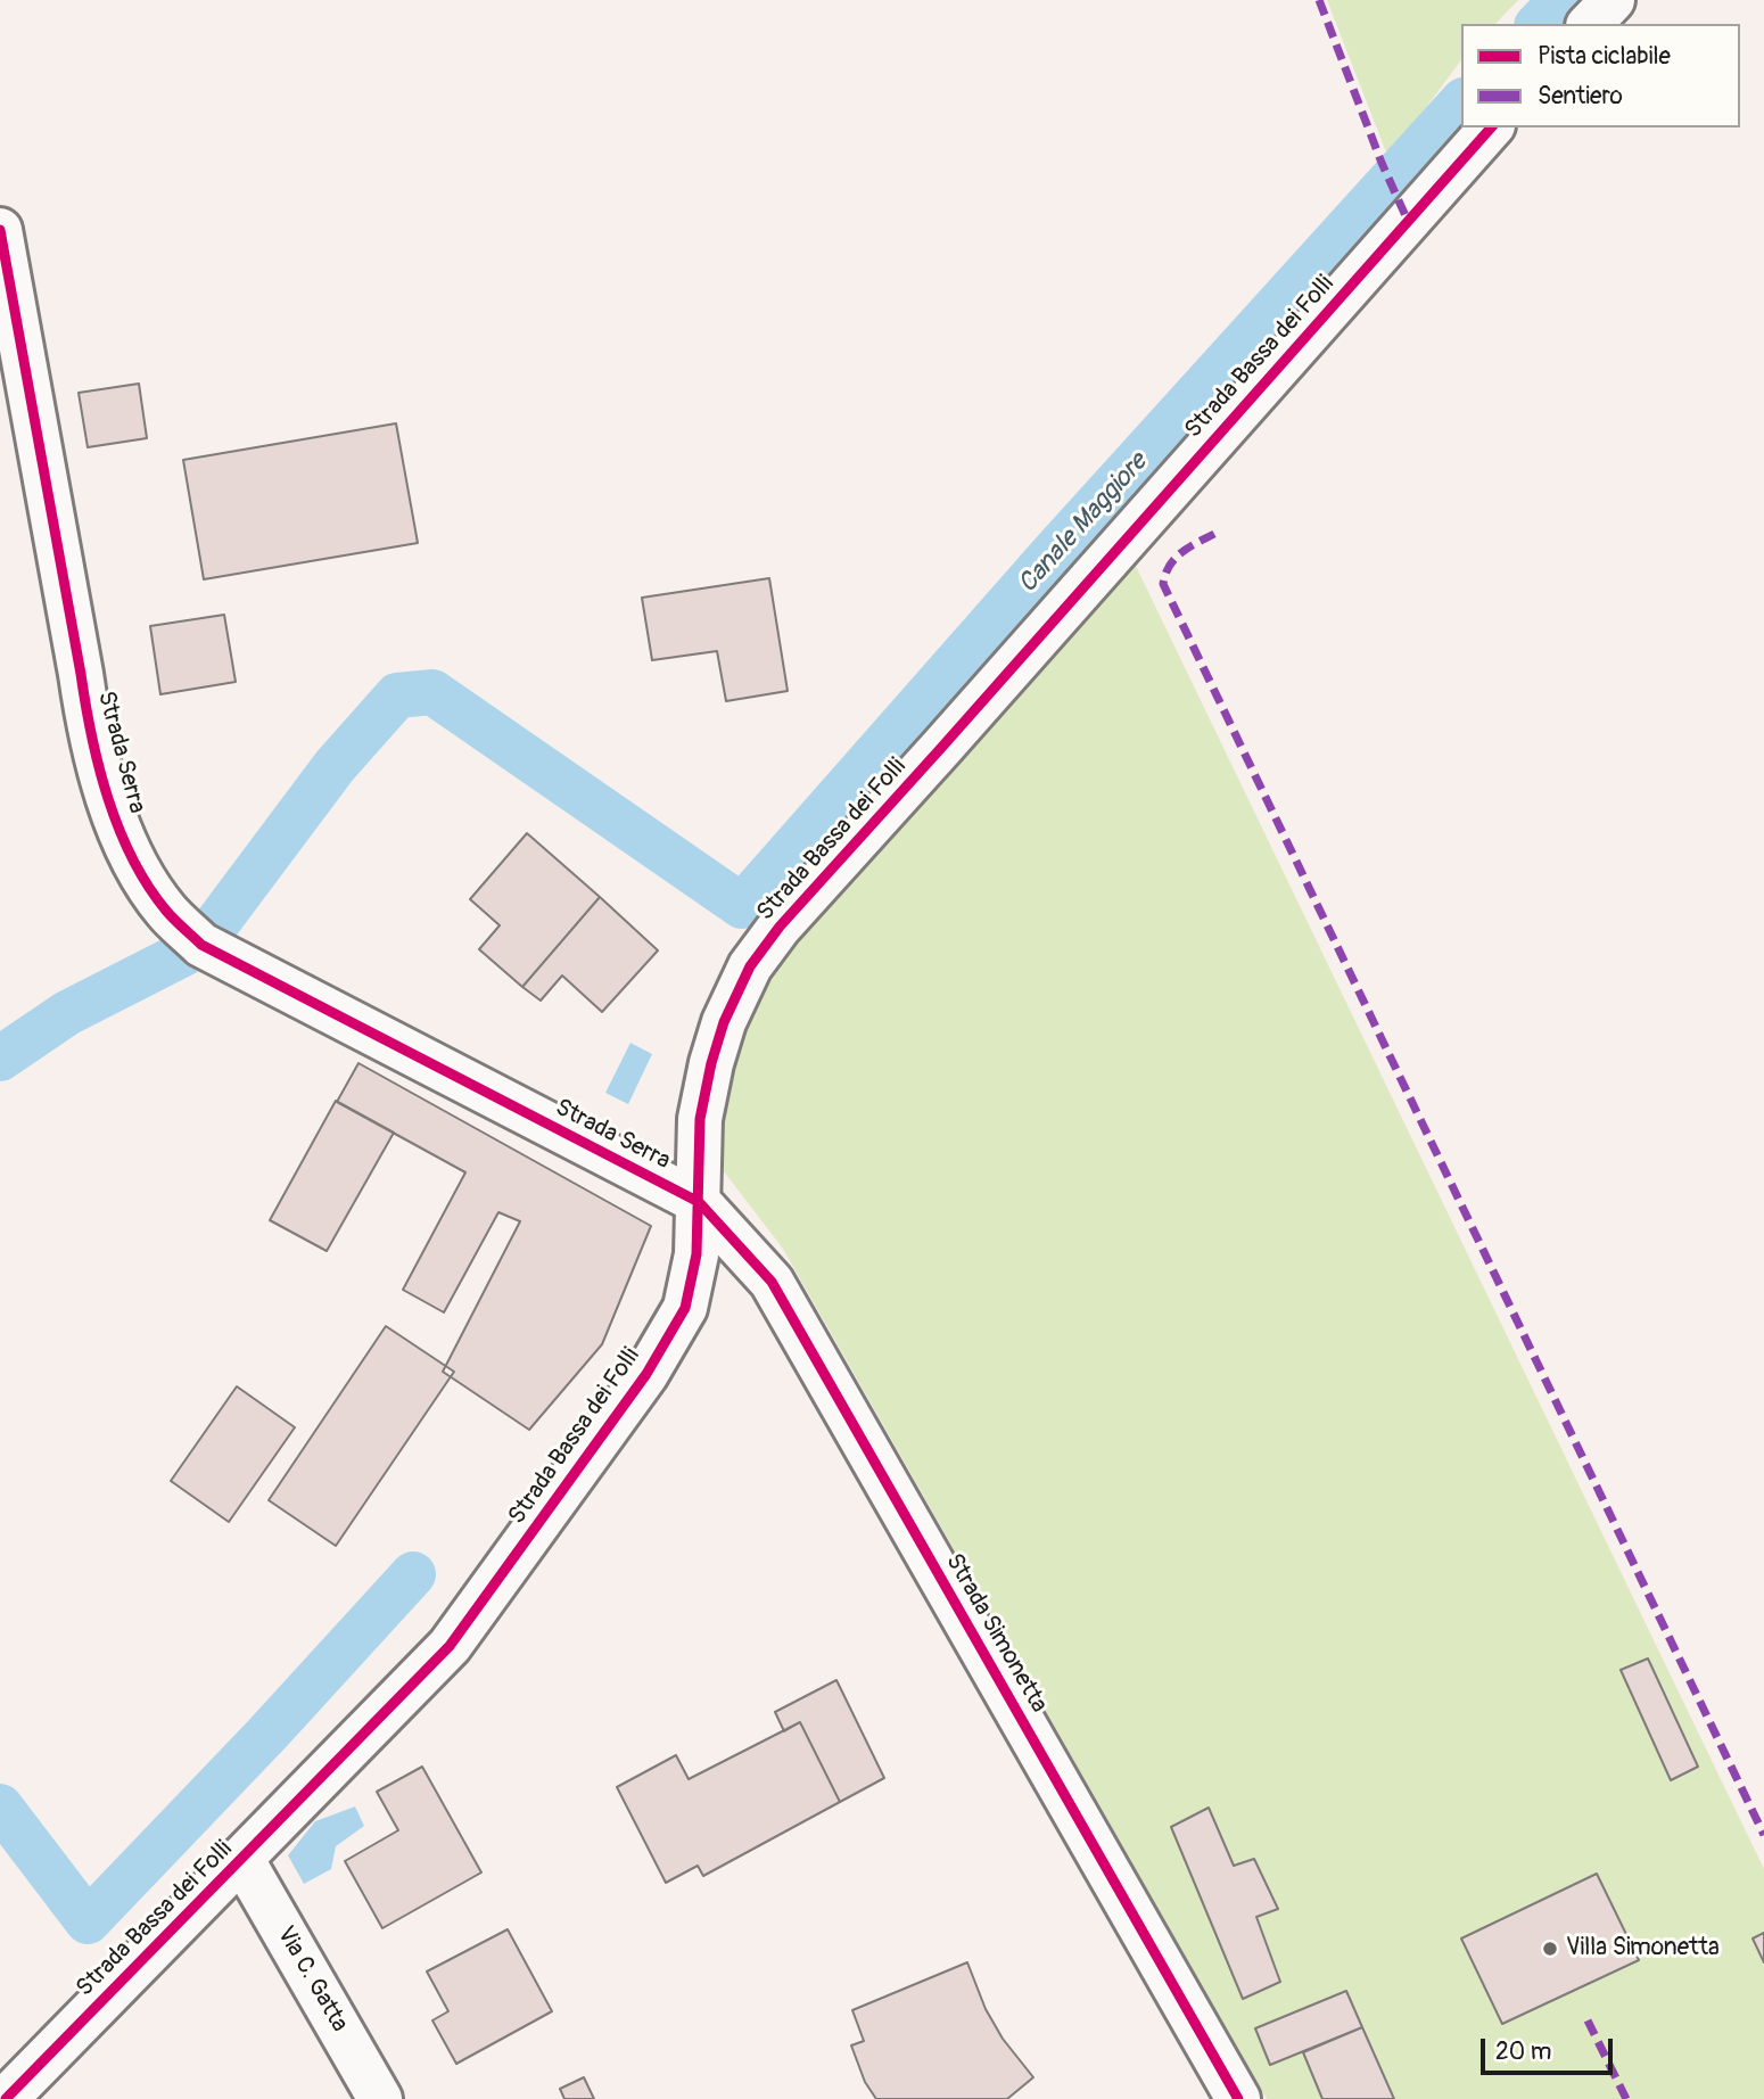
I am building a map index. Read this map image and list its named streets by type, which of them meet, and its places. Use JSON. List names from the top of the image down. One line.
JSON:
{"streets":{"street":["Strada Bassa dei Folli","Strada Serra","Strada Simonetta","Via C. Gatta"]},"crossings":[["Strada Bassa dei Folli","Strada Serra"],["Strada Bassa dei Folli","Strada Simonetta"],["Strada Bassa dei Folli","Via C. Gatta"],["Strada Serra","Strada Simonetta"]],"water":["Canale Maggiore"],"places":["Villa Simonetta"],"legend":["Pista ciclabile","Sentiero"],"scale_bar":"20 m"}
